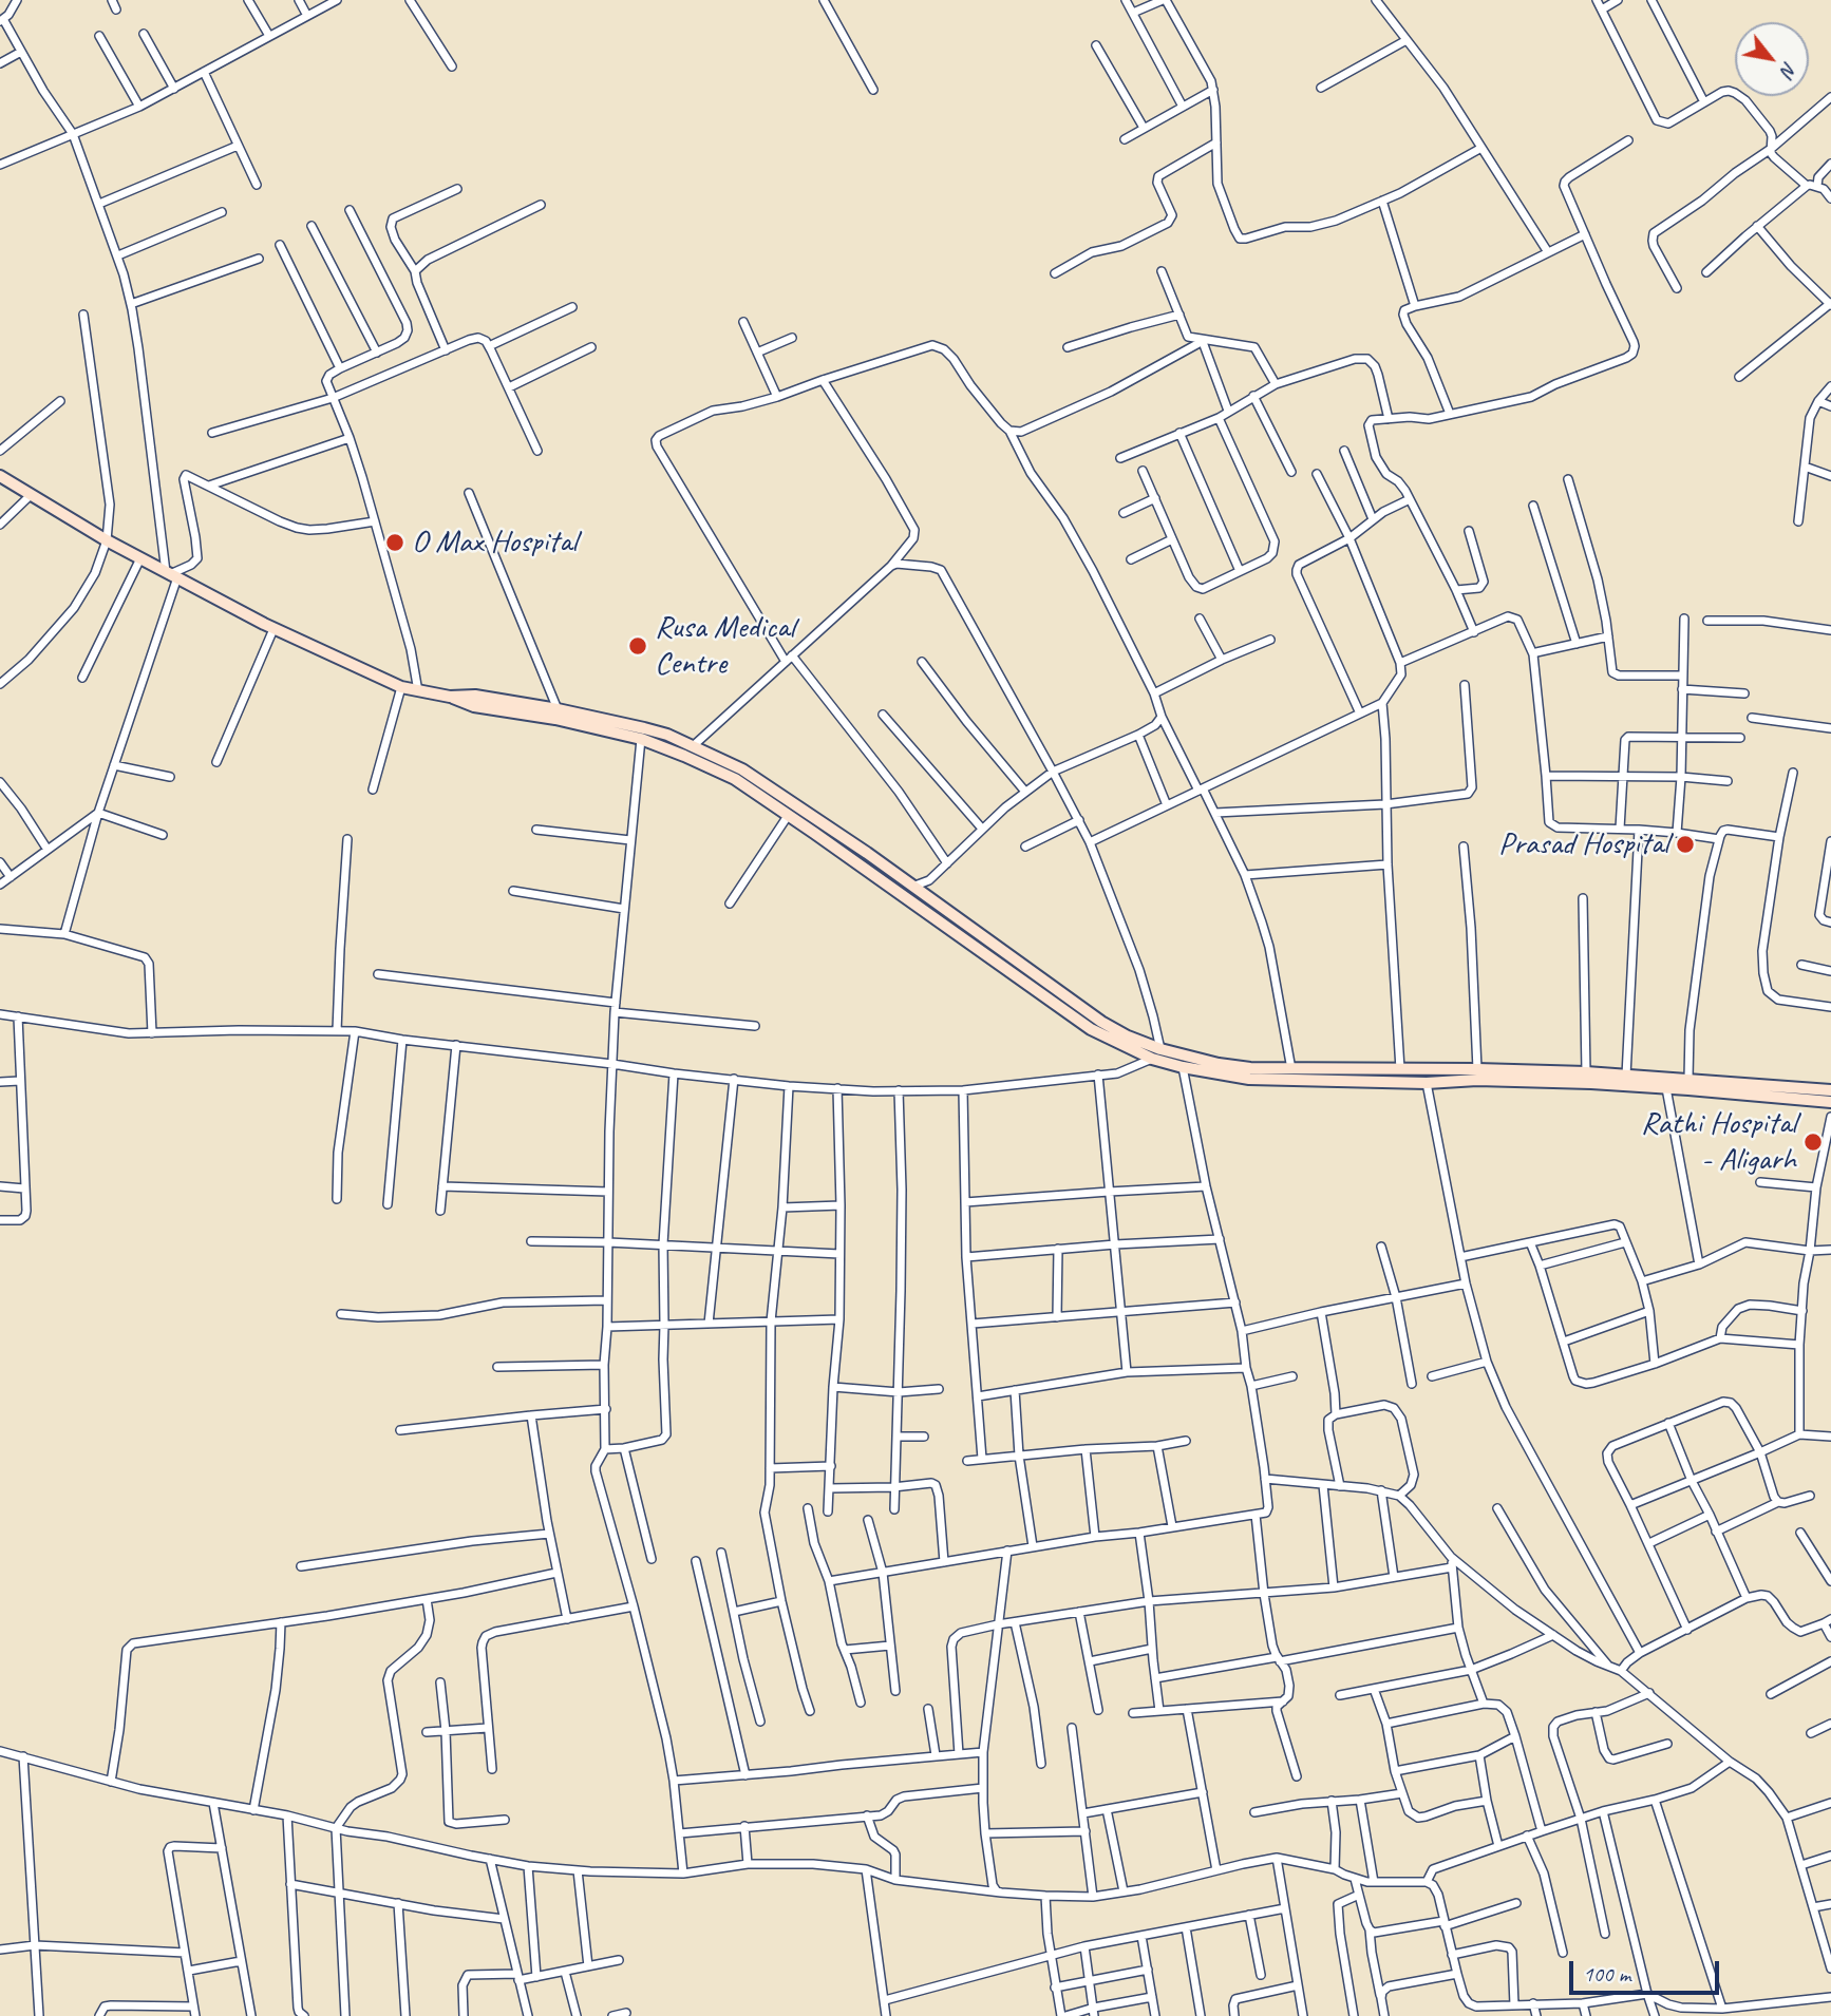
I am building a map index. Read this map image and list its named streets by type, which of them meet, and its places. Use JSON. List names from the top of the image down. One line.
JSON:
{"places":["O Max Hospital","Rusa Medical Centre","Prasad Hospital","Rathi Hospital - Aligarh"],"scale_bar":"100 m","north":"bottom right"}
